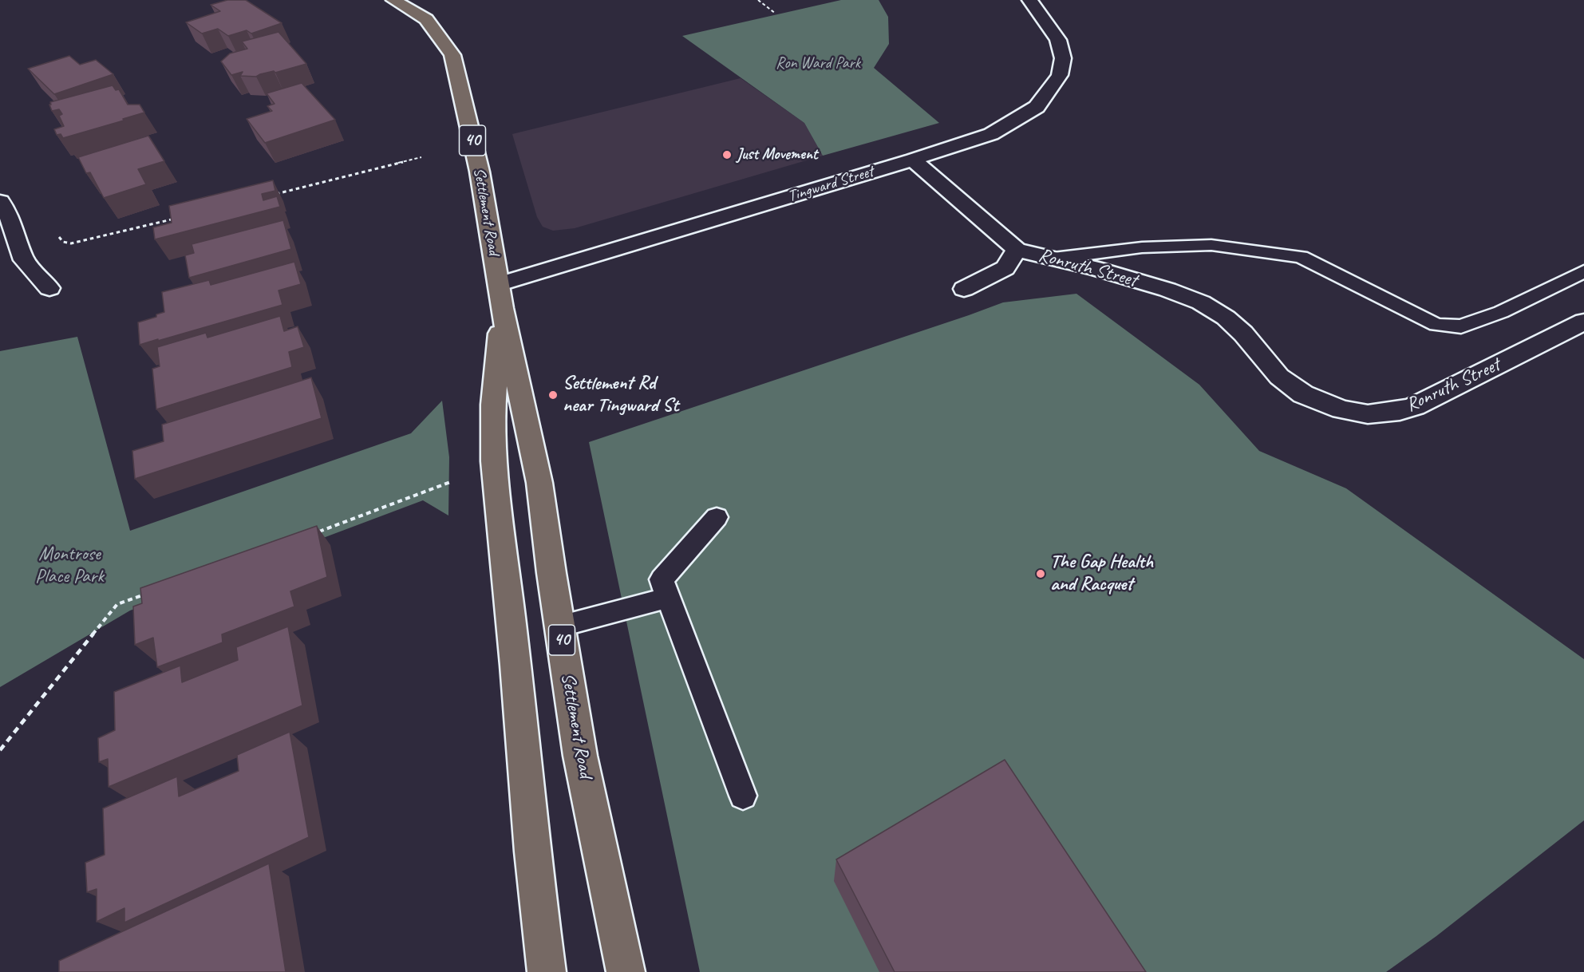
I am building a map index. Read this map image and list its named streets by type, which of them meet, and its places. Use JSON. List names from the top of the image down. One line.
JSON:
{"streets":{"main road":["40","Settlement Road"],"street":["Tingward Street","Ronruth Street"]},"crossings":[["Tingward Street","Settlement Road"],["Tingward Street","Ronruth Street"]],"parks":["Ron Ward Park","Montrose Place Park"],"places":["Just Movement","Settlement Rd near Tingward St","The Gap Health and Racquet"]}
